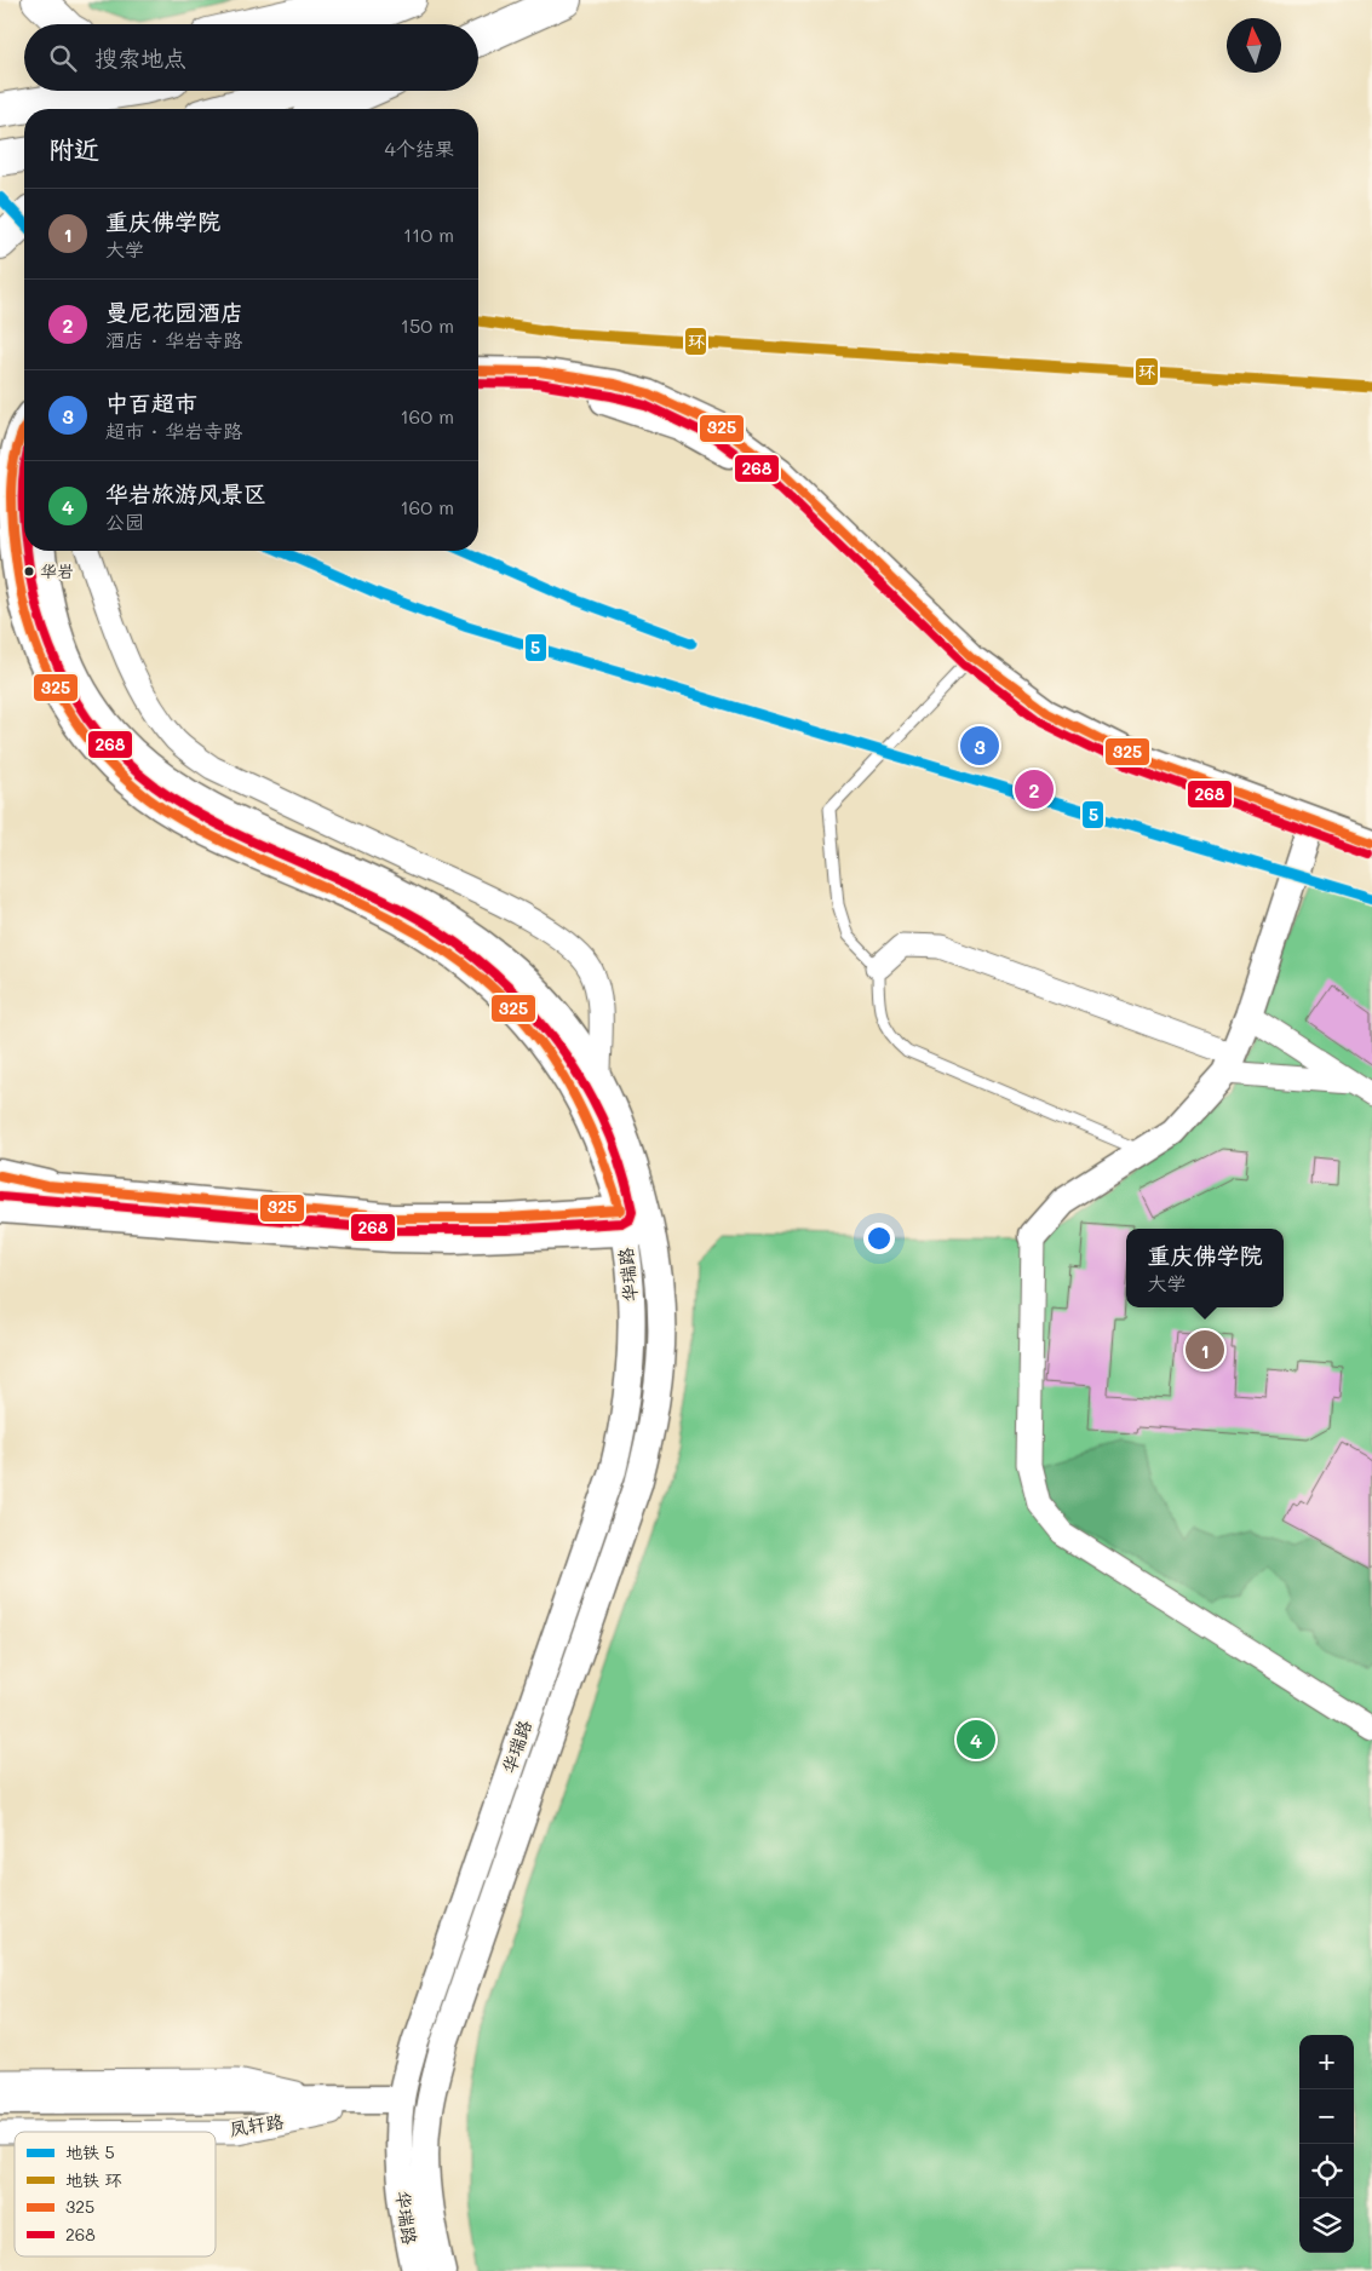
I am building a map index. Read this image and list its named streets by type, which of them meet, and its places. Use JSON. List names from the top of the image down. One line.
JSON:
{"streets":{"street":["华瑞路","凤轩路"]},"crossings":[["华瑞路","凤轩路"]],"places":["华岩"],"lines":["metro line 5","metro line 环","transit line 325","transit line 268"],"legend":["地铁 5","地铁 环","325","268"],"north":"top","page":{"search":"搜索地点","heading":["附近","4个结果"],"list":[{"mark":"1","name":"重庆佛学院","note":"大学","value":"110 m"},{"mark":"2","name":"曼尼花园酒店","note":"酒店 · 华岩寺路","value":"150 m"},{"mark":"3","name":"中百超市","note":"超市 · 华岩寺路","value":"160 m"},{"mark":"4","name":"华岩旅游风景区","note":"公园","value":"160 m"}],"pins":["3","2","1","4"],"popup":["重庆佛学院","大学"],"map_buttons":["+","−"]}}
